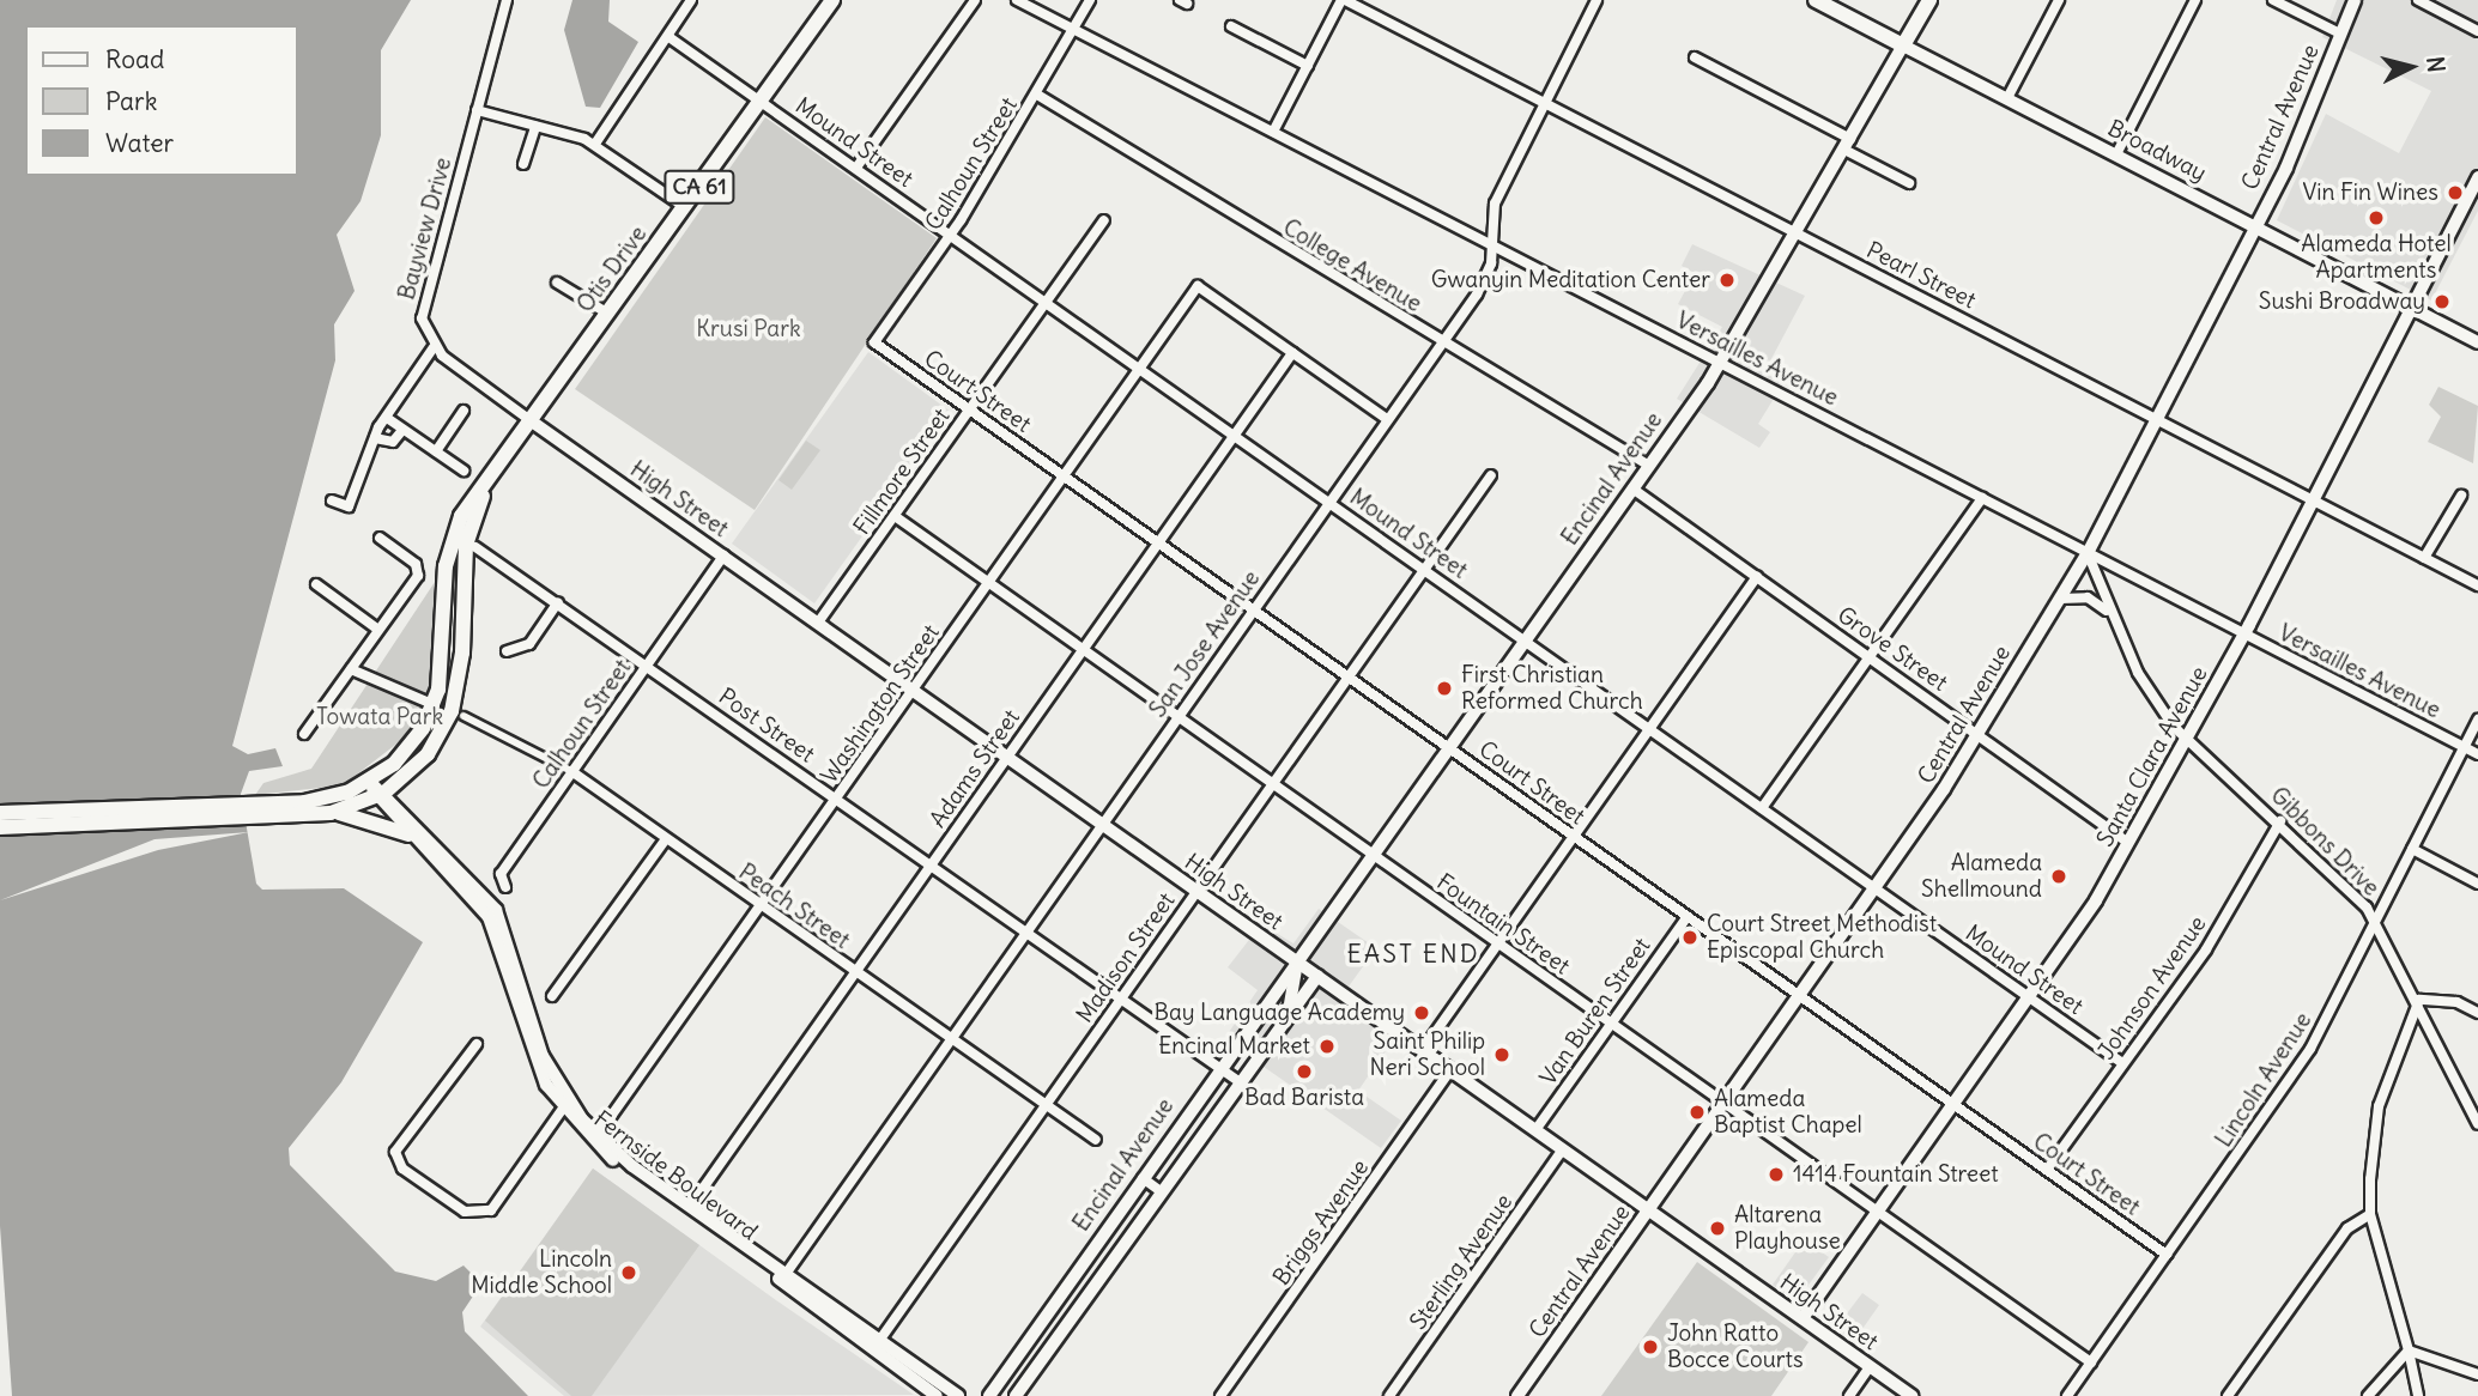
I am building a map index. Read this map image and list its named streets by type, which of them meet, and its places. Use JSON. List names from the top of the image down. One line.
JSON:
{"streets":{"main road":["Broadway","CA 61","Otis Drive","Encinal Avenue","High Street","Fernside Boulevard"],"street":["Central Avenue","Mound Street","Calhoun Street","Bayview Drive","College Avenue","Pearl Street","Versailles Avenue","Court Street","Fillmore Street","San Jose Avenue","Grove Street","Washington Street","Post Street","Santa Clara Avenue","Adams Street","Gibbons Drive","Peach Street","Fountain Street","Madison Street","Johnson Avenue","Van Buren Street","Lincoln Avenue","Briggs Avenue","Sterling Avenue"]},"crossings":[["Central Avenue","Mound Street"],["Central Avenue","Broadway"],["Central Avenue","Pearl Street"],["Central Avenue","Versailles Avenue"],["Central Avenue","Court Street"],["Central Avenue","High Street"],["Central Avenue","Grove Street"],["Central Avenue","Gibbons Drive"],["Central Avenue","Fountain Street"],["Mound Street","Calhoun Street"],["Mound Street","Otis Drive"],["Mound Street","Fillmore Street"],["Mound Street","Encinal Avenue"],["Mound Street","San Jose Avenue"],["Mound Street","Washington Street"],["Mound Street","Santa Clara Avenue"],["Mound Street","Adams Street"],["Mound Street","Madison Street"],["Mound Street","Johnson Avenue"],["Broadway","Encinal Avenue"],["Broadway","Santa Clara Avenue"],["Calhoun Street","College Avenue"],["Calhoun Street","Versailles Avenue"],["Calhoun Street","Court Street"],["Calhoun Street","High Street"],["Calhoun Street","Post Street"],["Calhoun Street","Peach Street"],["CA 61","Otis Drive"],["College Avenue","Encinal Avenue"],["College Avenue","San Jose Avenue"],["Otis Drive","High Street"],["Otis Drive","Fernside Boulevard"],["Pearl Street","Encinal Avenue"],["Pearl Street","San Jose Avenue"],["Pearl Street","Santa Clara Avenue"],["Versailles Avenue","Encinal Avenue"],["Versailles Avenue","San Jose Avenue"],["Versailles Avenue","Santa Clara Avenue"],["Versailles Avenue","Gibbons Drive"],["Versailles Avenue","Lincoln Avenue"],["Court Street","Fillmore Street"],["Court Street","Encinal Avenue"],["Court Street","San Jose Avenue"],["Court Street","Washington Street"],["Court Street","Santa Clara Avenue"],["Court Street","Adams Street"],["Court Street","Madison Street"],["Court Street","Johnson Avenue"],["Court Street","Van Buren Street"],["Court Street","Lincoln Avenue"],["Fillmore Street","High Street"],["Fillmore Street","Fountain Street"],["Encinal Avenue","High Street"],["Encinal Avenue","Grove Street"],["Encinal Avenue","Post Street"],["Encinal Avenue","Fountain Street"],["High Street","San Jose Avenue"],["High Street","Washington Street"],["High Street","Santa Clara Avenue"],["High Street","Adams Street"],["High Street","Madison Street"],["High Street","Van Buren Street"],["High Street","Briggs Avenue"],["High Street","Sterling Avenue"],["San Jose Avenue","Post Street"],["San Jose Avenue","Peach Street"],["San Jose Avenue","Fountain Street"],["San Jose Avenue","Fernside Boulevard"],["Grove Street","Santa Clara Avenue"],["Washington Street","Post Street"],["Washington Street","Adams Street"],["Washington Street","Peach Street"],["Washington Street","Fountain Street"],["Washington Street","Fernside Boulevard"],["Post Street","Adams Street"],["Post Street","Madison Street"],["Santa Clara Avenue","Gibbons Drive"],["Santa Clara Avenue","Fountain Street"],["Adams Street","Peach Street"],["Adams Street","Fountain Street"],["Adams Street","Fernside Boulevard"],["Gibbons Drive","Johnson Avenue"],["Gibbons Drive","Lincoln Avenue"],["Peach Street","Madison Street"],["Fountain Street","Madison Street"],["Fountain Street","Van Buren Street"],["Fountain Street","Lincoln Avenue"],["Madison Street","Fernside Boulevard"]],"districts":["EAST END"],"parks":["Krusi Park","Towata Park"],"places":["Vin Fin Wines","Alameda Hotel Apartments","Gwanyin Meditation Center","Sushi Broadway","First Christian Reformed Church","Alameda Shellmound","Court Street Methodist Episcopal Church","Bay Language Academy","Encinal Market","Saint Philip Neri School","Bad Barista","Alameda Baptist Chapel","1414 Fountain Street","Altarena Playhouse","Lincoln Middle School","John Ratto Bocce Courts"],"legend":["Road","Park","Water"],"north":"right"}
